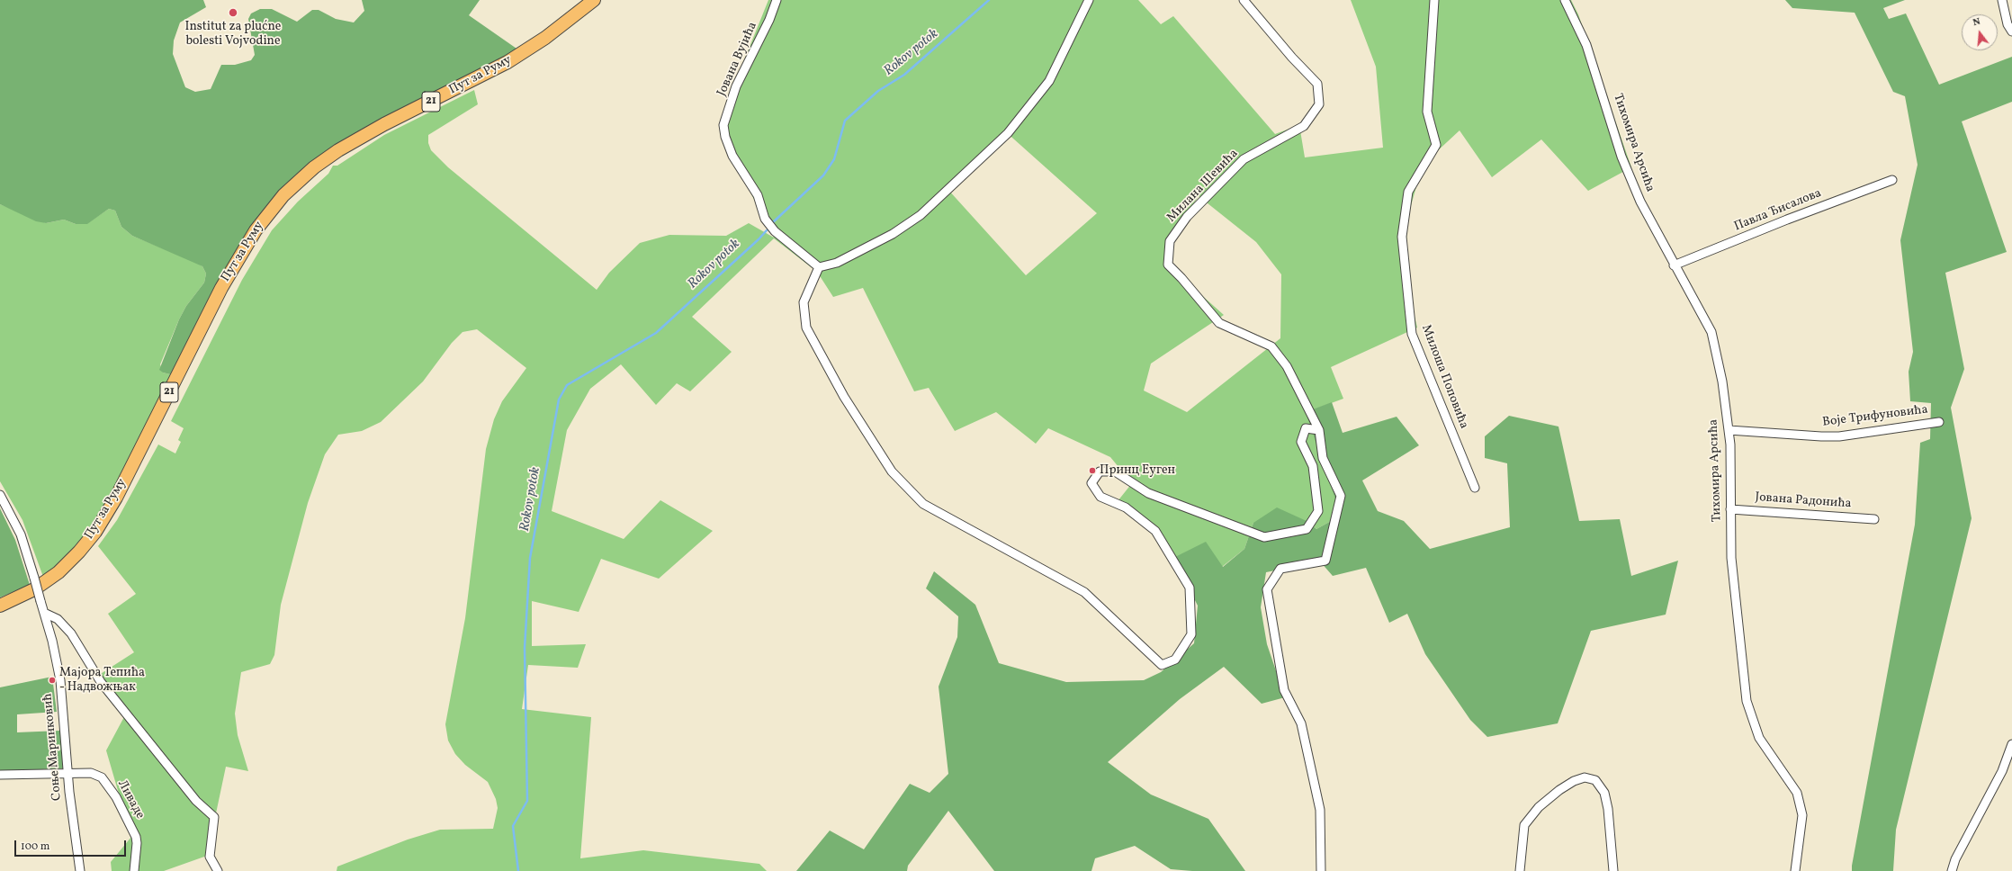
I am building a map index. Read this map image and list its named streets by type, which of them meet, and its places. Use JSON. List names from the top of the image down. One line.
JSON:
{"streets":{"main road":["Пут за Руму","21"],"street":["Јована Вујића","Тихомира Арсића","Милана Шевића","Павла Ђисалова","Милоша Поповића","Воје Трифуновића","Јована Радонића","Соње Маринковић","Ливаде"]},"crossings":[["Тихомира Арсића","Павла Ђисалова"],["Тихомира Арсића","Воје Трифуновића"],["Тихомира Арсића","Јована Радонића"],["Соње Маринковић","Ливаде"]],"water":["Rokov potok"],"places":["Institut za plućne bolesti Vojvodine","Принц Еуген","Мајора Тепића - Надвожњак"],"scale_bar":"100 m","north":"top"}
